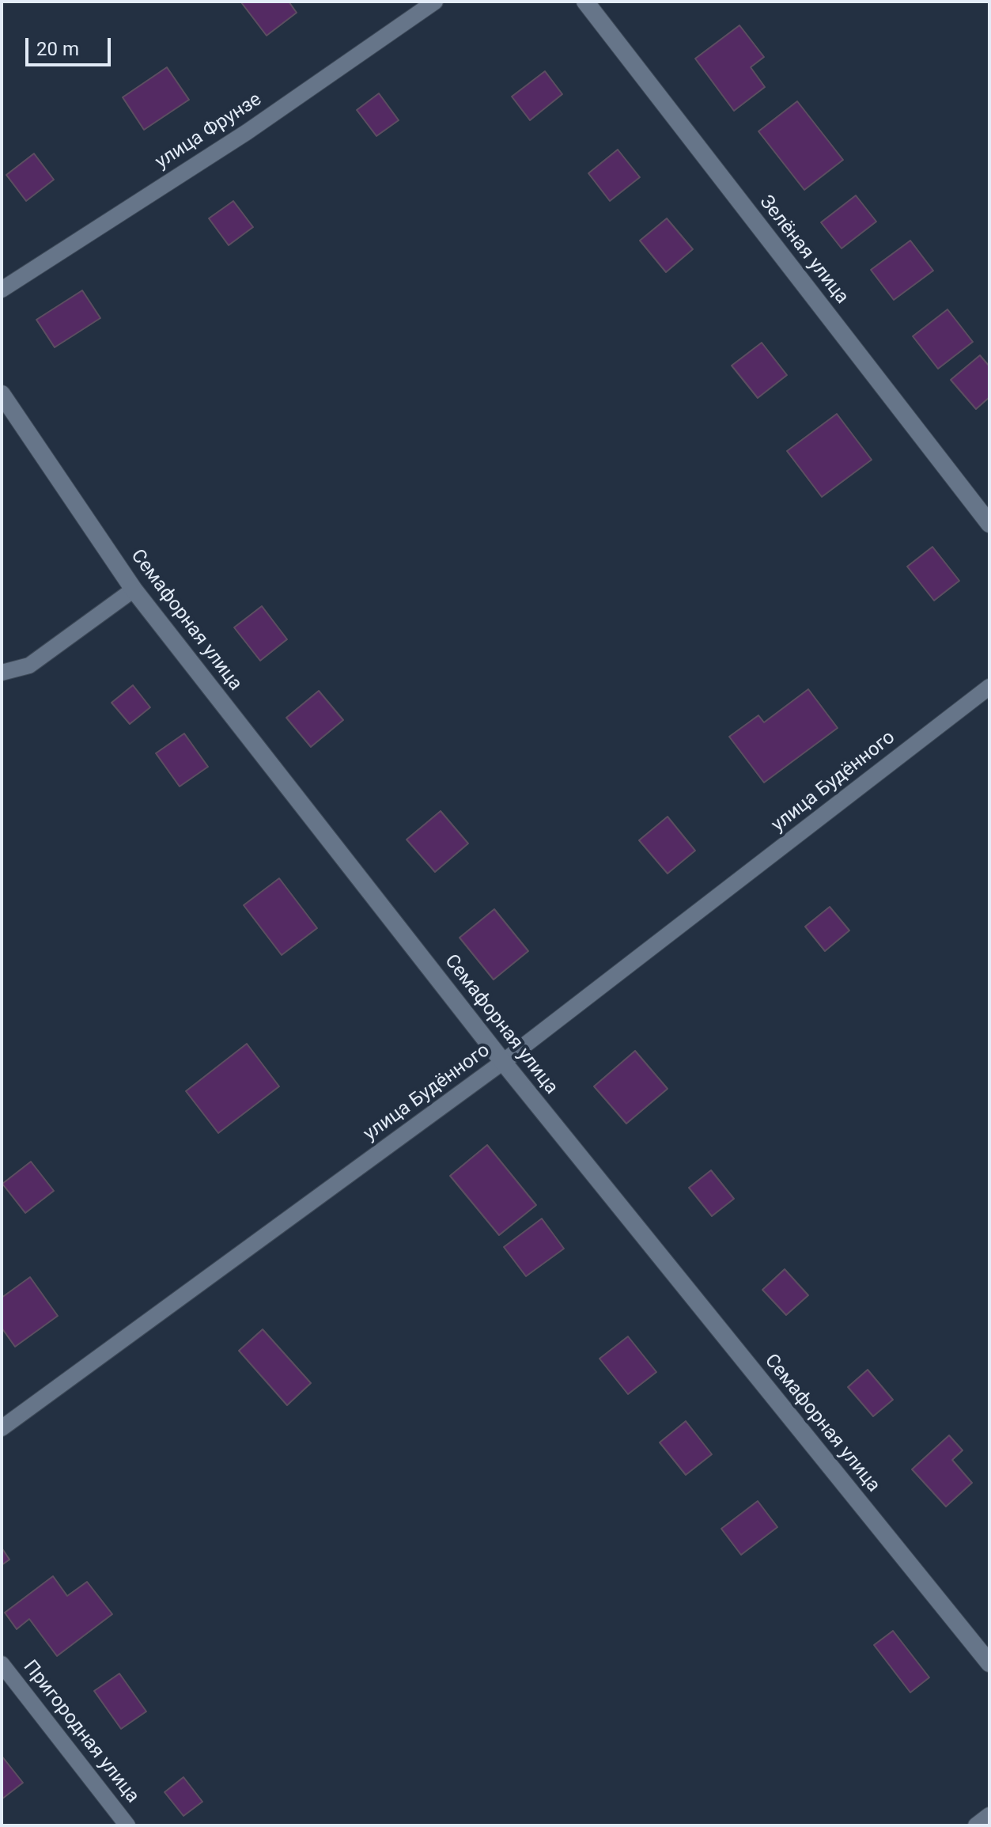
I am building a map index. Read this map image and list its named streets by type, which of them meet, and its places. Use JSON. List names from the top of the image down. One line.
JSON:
{"streets":{"street":["Зелёная улица","Семафорная улица"],"lane":["улица Фрунзе","улица Будённого","Пригородная улица"]},"crossings":[["Семафорная улица","улица Будённого"]],"scale_bar":"20 m"}
